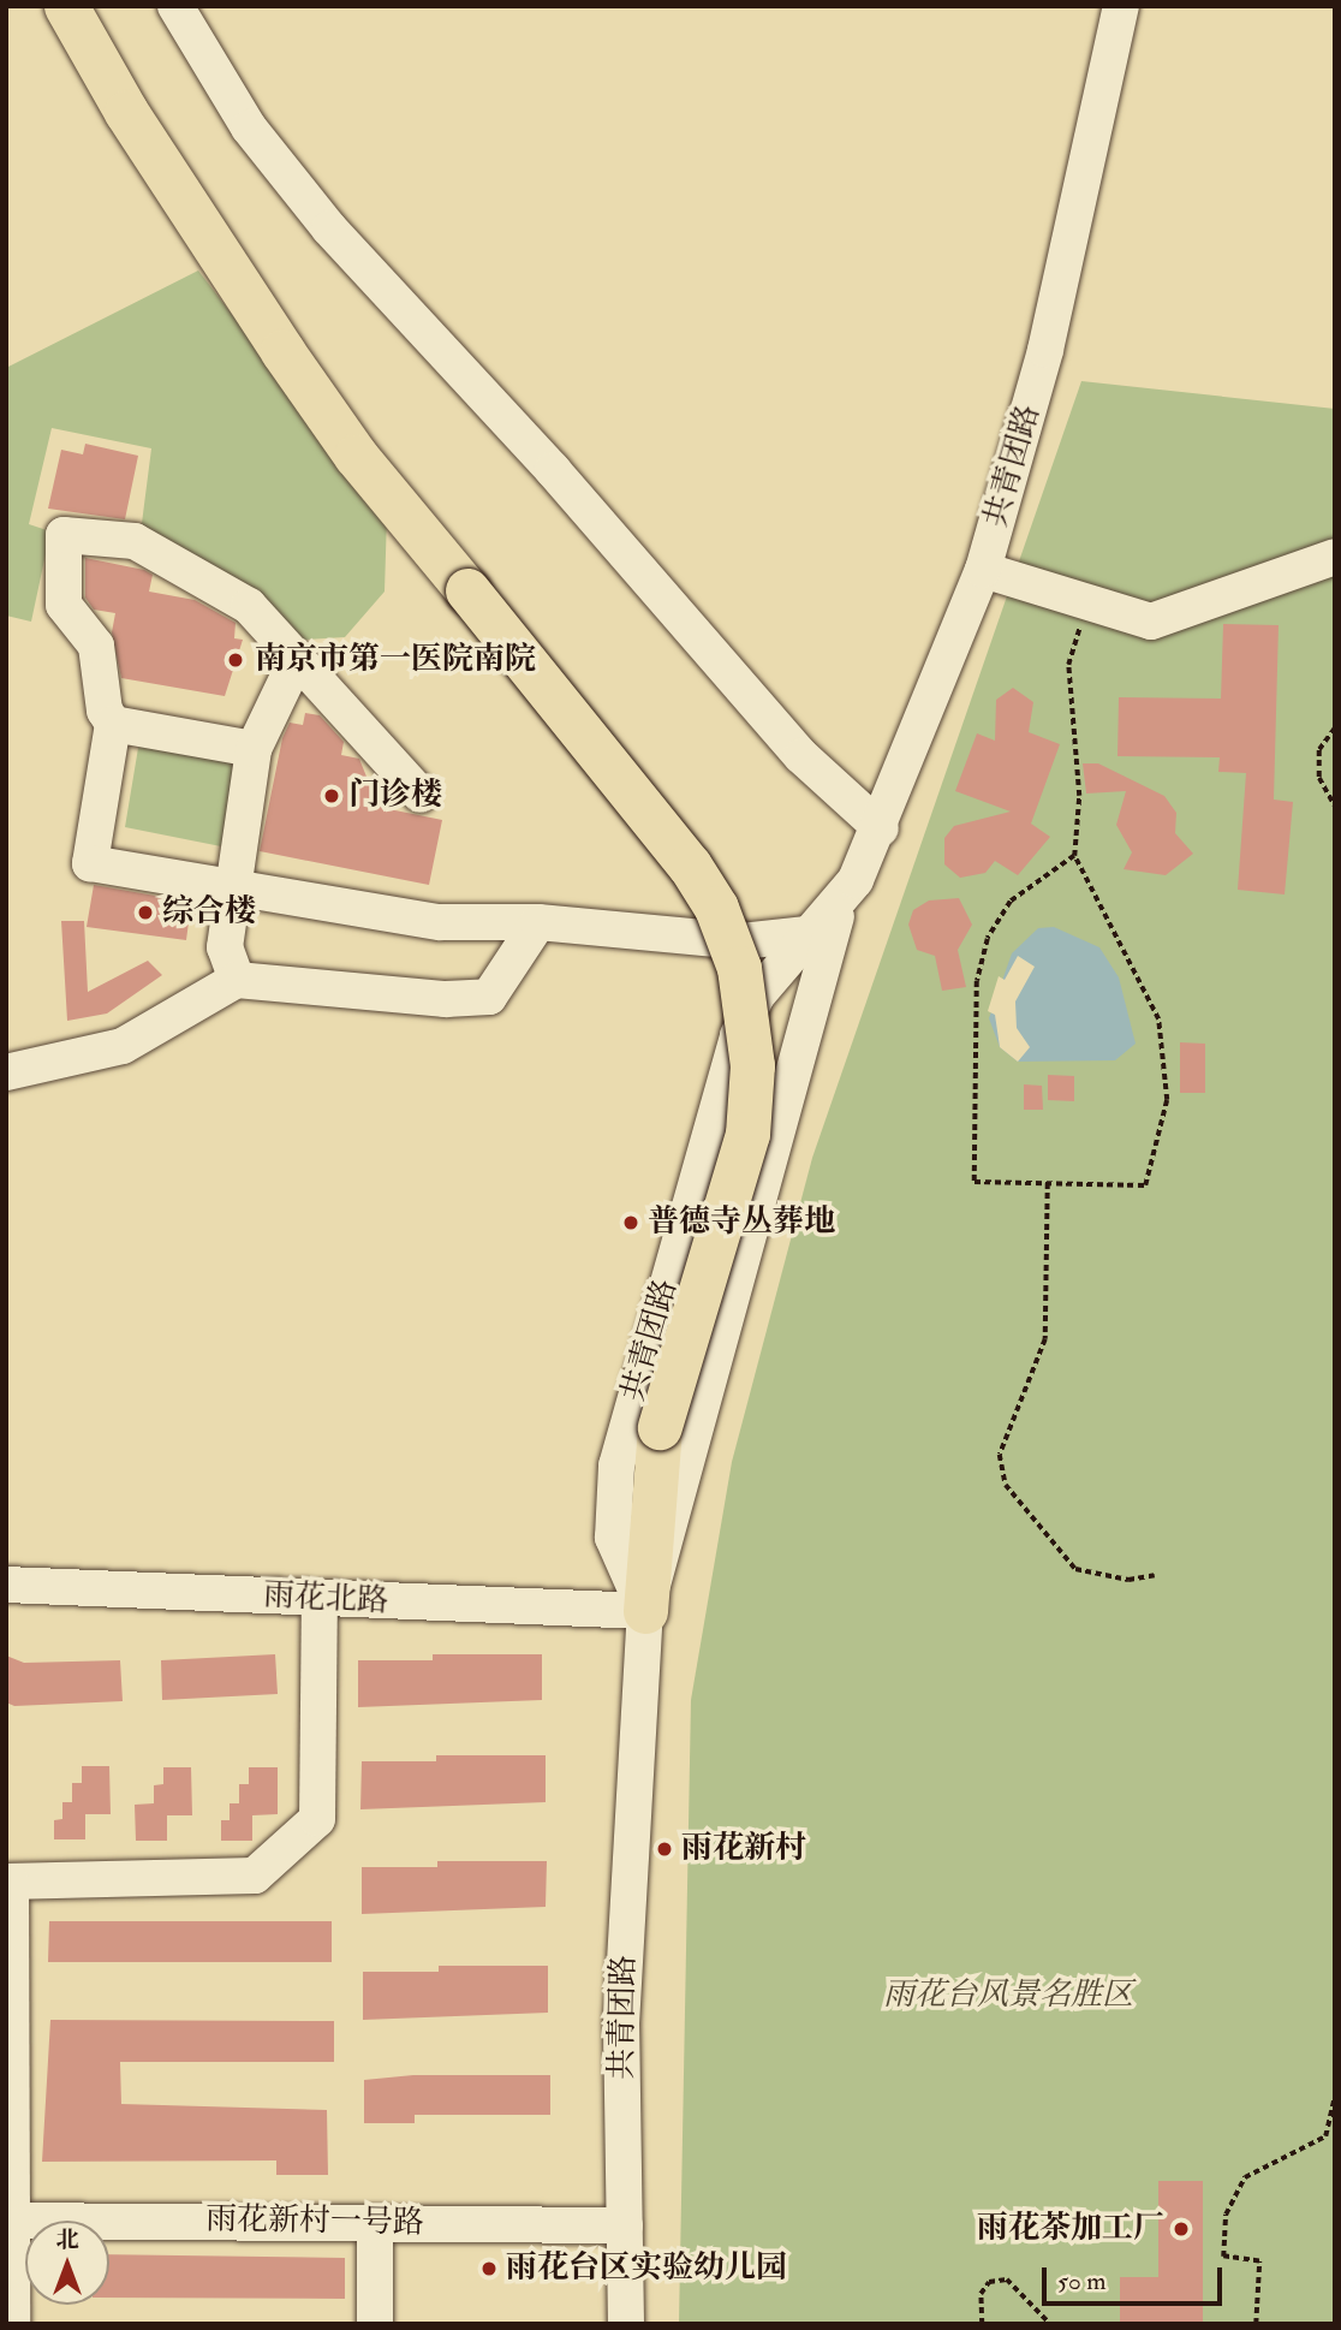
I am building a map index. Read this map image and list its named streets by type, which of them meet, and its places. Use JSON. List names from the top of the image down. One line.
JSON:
{"streets":{"street":["共青团路","雨花北路","雨花新村一号路"]},"crossings":[["共青团路","雨花北路"],["共青团路","雨花新村一号路"]],"parks":["雨花台风景名胜区"],"places":["南京市第一医院南院","门诊楼","综合楼","普德寺丛葬地","雨花新村","雨花茶加工厂","雨花台区实验幼儿园"],"scale_bar":"50 m","north":"top"}
